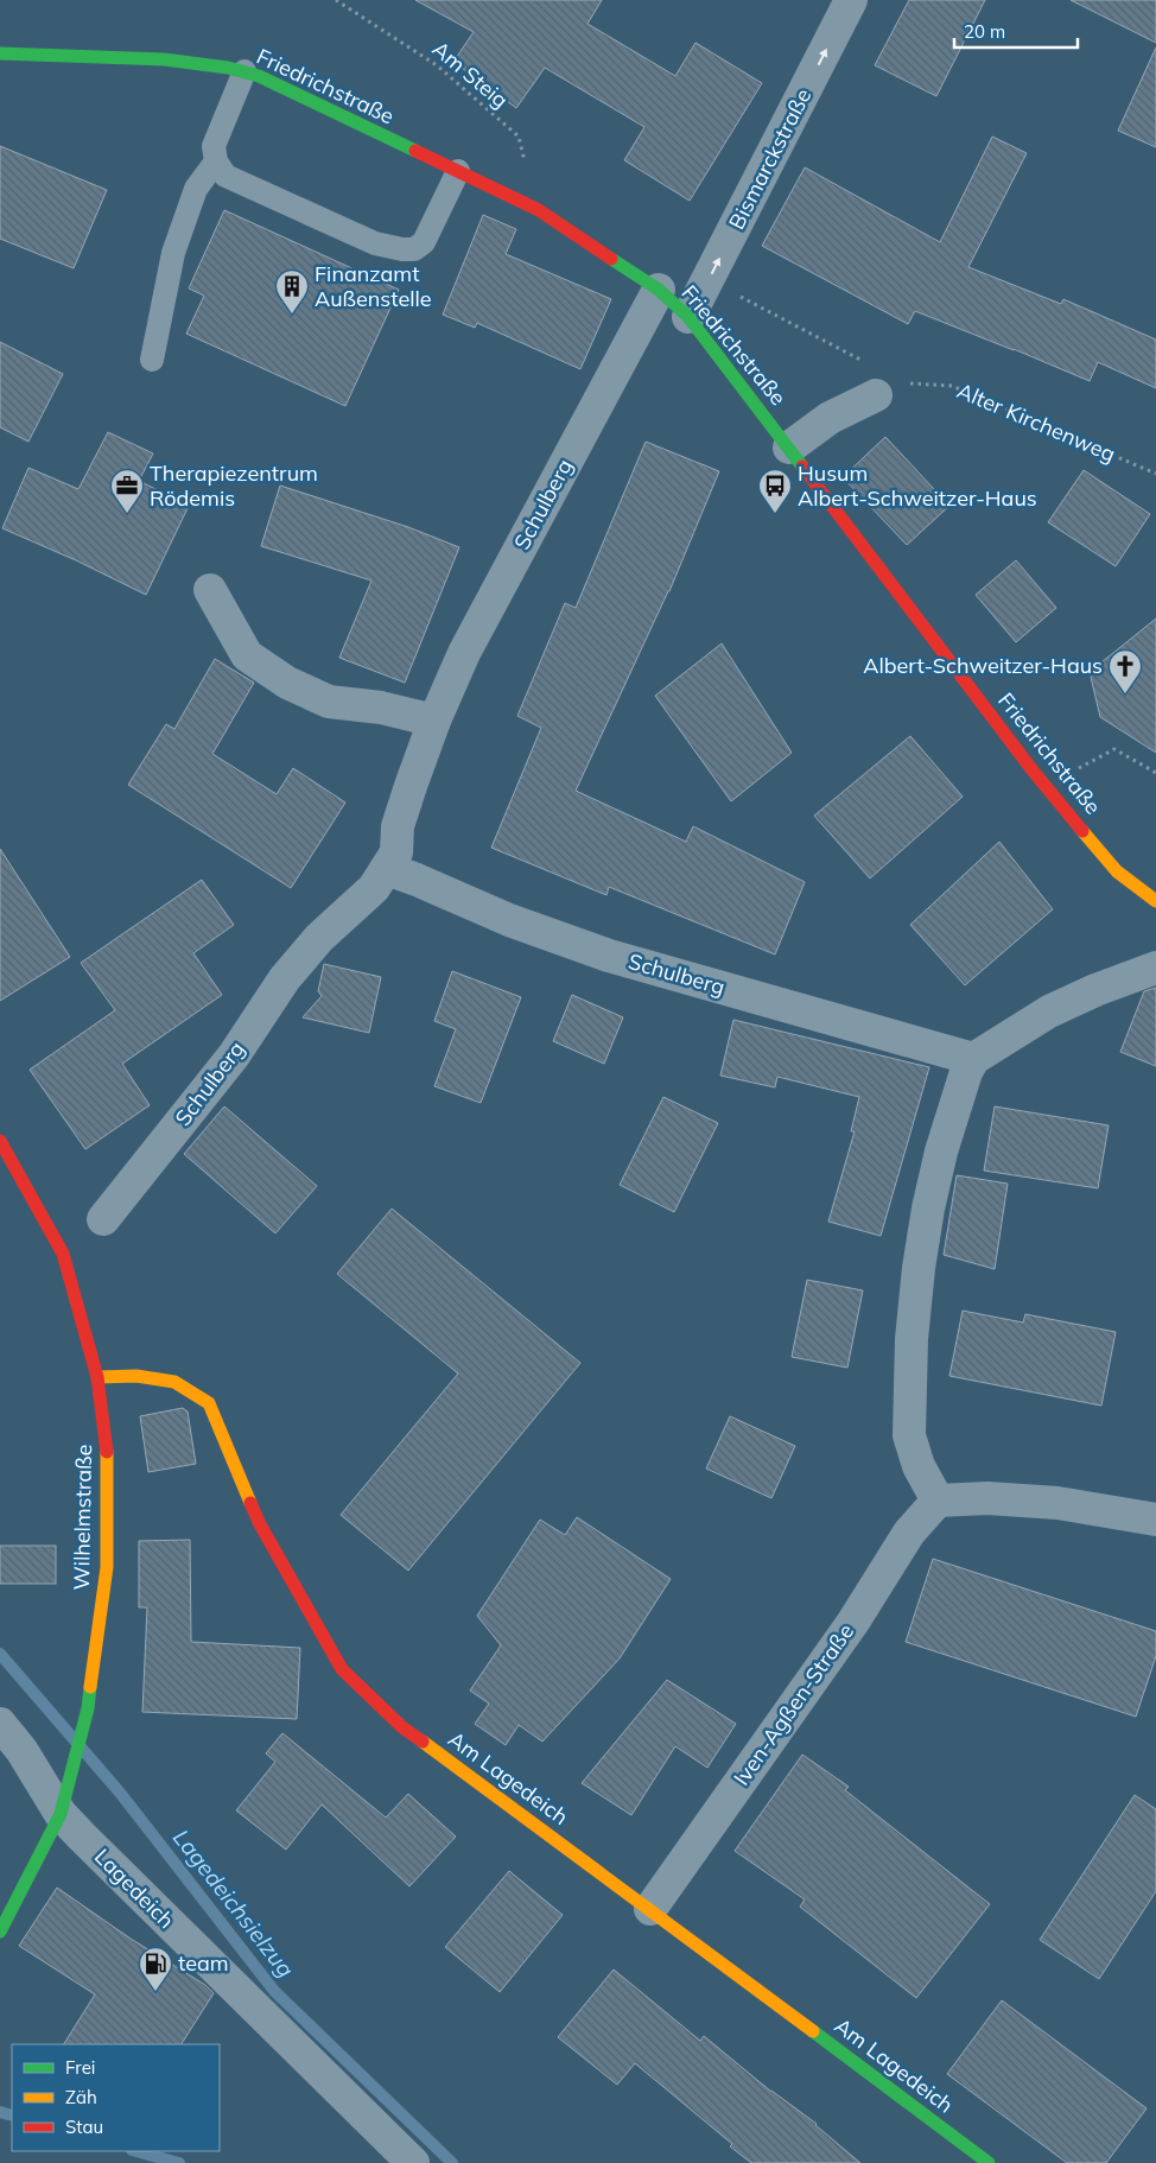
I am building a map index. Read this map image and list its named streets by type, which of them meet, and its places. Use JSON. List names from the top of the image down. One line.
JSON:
{"streets":{"street":["Friedrichstraße","Bismarckstraße","Schulberg","Wilhelmstraße","Iven-Agßen-Straße","Am Lagedeich","Lagedeich"],"path":["Am Steig","Alter Kirchenweg"]},"crossings":[["Am Steig","Friedrichstraße"],["Friedrichstraße","Bismarckstraße"],["Friedrichstraße","Schulberg"],["Wilhelmstraße","Am Lagedeich"],["Wilhelmstraße","Lagedeich"],["Iven-Agßen-Straße","Am Lagedeich"]],"one_way":["Bismarckstraße"],"water":["Lagedeichsielzug"],"places":{"building":["Finanzamt Außenstelle"],"office":["Therapiezentrum Rödemis"],"bus stop":["Husum Albert-Schweitzer-Haus"],"church":["Albert-Schweitzer-Haus"],"fuel station":["team"]},"legend":["Frei","Zäh","Stau"],"scale_bar":"20 m"}
